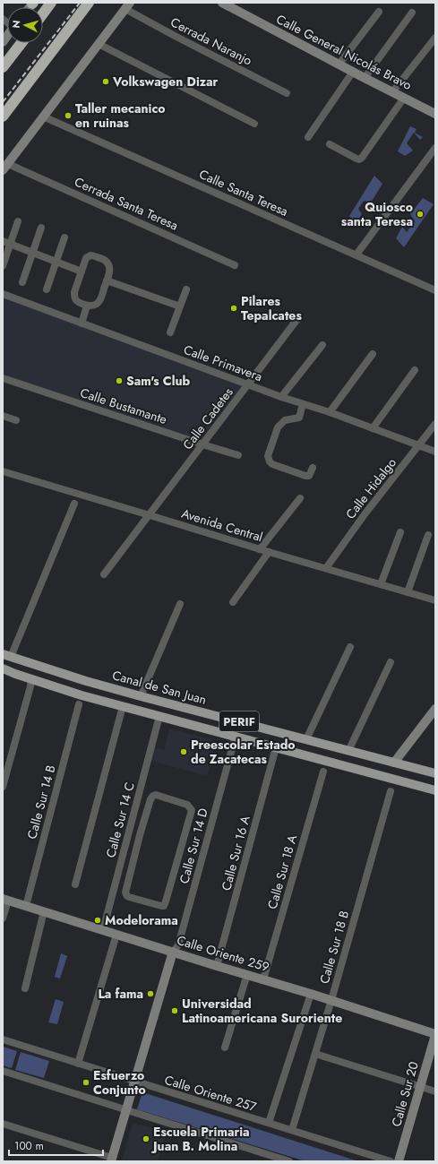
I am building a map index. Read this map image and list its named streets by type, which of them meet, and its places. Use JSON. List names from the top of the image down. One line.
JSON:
{"streets":{"main road":["Canal de San Juan","PERIF"],"street":["Cerrada Naranjo","Calle General Nicolás Bravo","Calle Santa Teresa","Cerrada Santa Teresa","Calle Primavera","Calle Bustamante","Calle Cadetes","Calle Hidalgo","Avenida Central","Calle Sur 14 B","Calle Sur 14 C","Calle Sur 14 D","Calle Sur 16 A","Calle Sur 18 A","Calle Sur 18 B","Calle Oriente 259","Calle Oriente 257","Calle Sur 20"]},"crossings":[["Calle Primavera","Calle Cadetes"],["Calle Primavera","Calle Hidalgo"],["Calle Bustamante","Calle Cadetes"],["Calle Cadetes","Avenida Central"],["Calle Hidalgo","Avenida Central"],["PERIF","Calle Sur 14 C"],["PERIF","Calle Sur 14 D"],["PERIF","Calle Sur 16 A"],["Calle Sur 14 B","Calle Oriente 259"],["Calle Sur 14 C","Calle Oriente 259"],["Calle Sur 14 D","Calle Oriente 259"],["Calle Sur 16 A","Calle Oriente 259"],["Calle Sur 18 A","Calle Oriente 259"],["Calle Sur 18 B","Calle Oriente 259"],["Calle Sur 18 B","Calle Oriente 257"],["Calle Oriente 259","Calle Sur 20"]],"places":["Volkswagen Dizar","Taller mecanico en ruinas","Quiosco santa Teresa","Pilares Tepalcates","Sam's Club","Preescolar Estado de Zacatecas","Modelorama","La fama","Universidad Latinoamericana Suroriente","Esfuerzo Conjunto","Escuela Primaria Juan B. Molina"],"scale_bar":"100 m","north":"left"}
